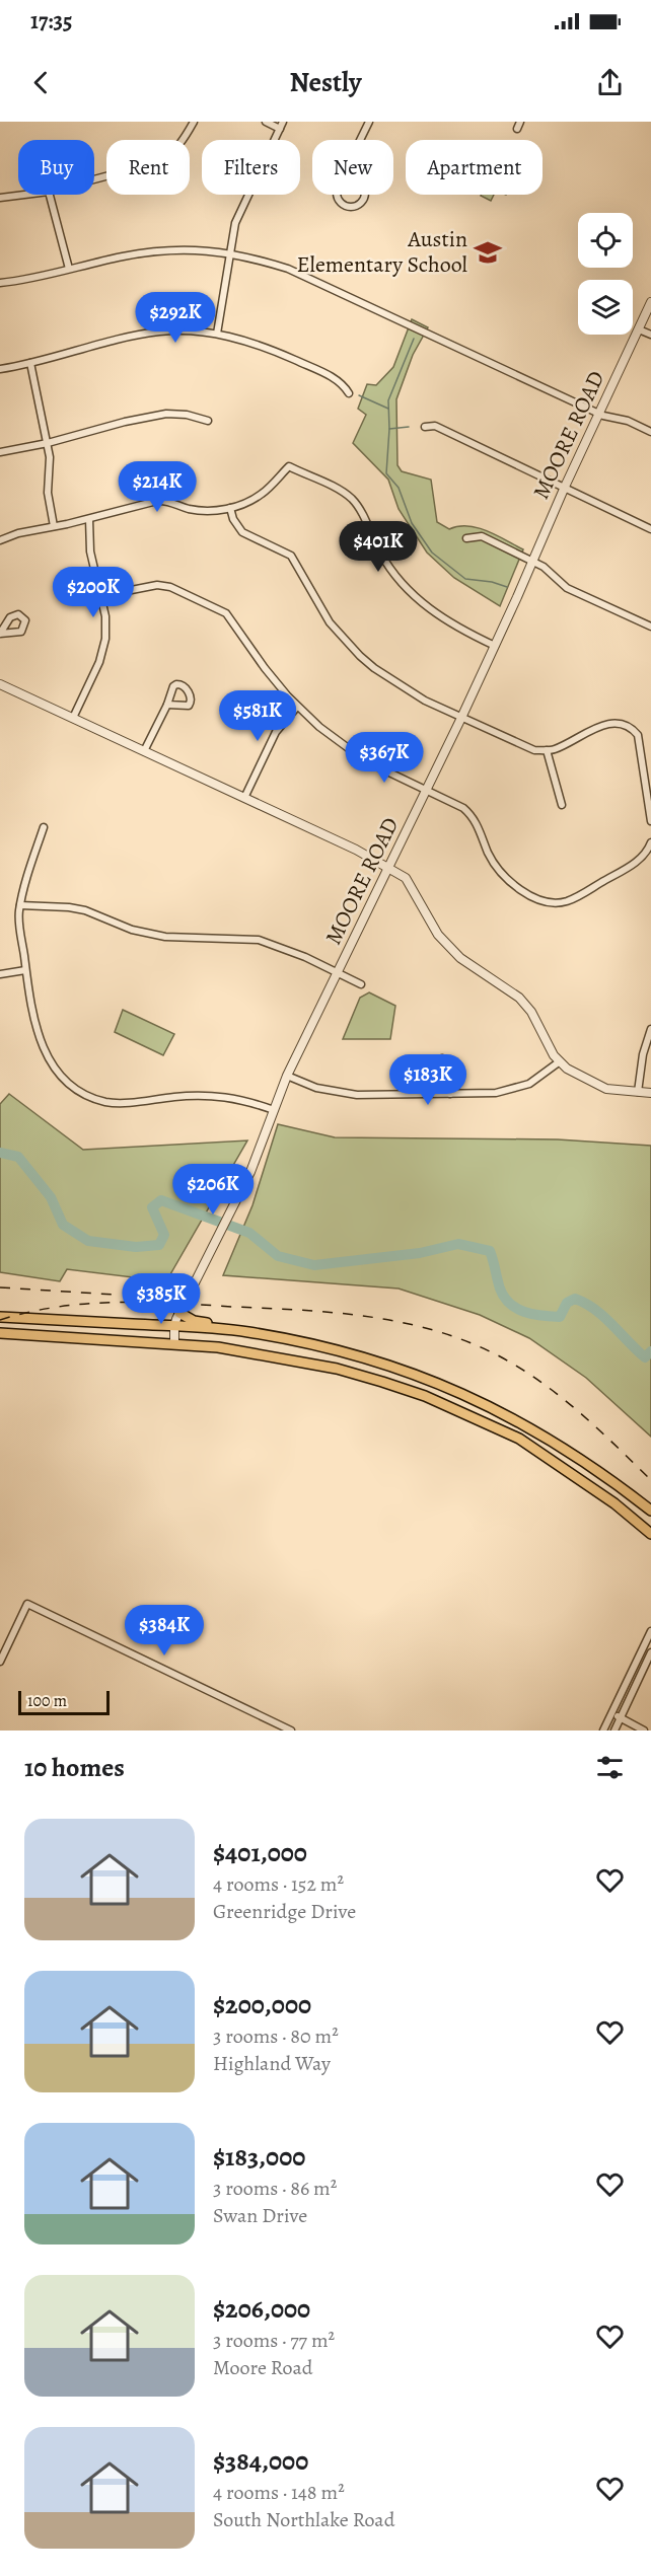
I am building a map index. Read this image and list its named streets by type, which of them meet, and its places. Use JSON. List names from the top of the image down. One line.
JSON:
{"streets":{"street":["MOORE ROAD"]},"places":{"school or university":["Austin Elementary School"]},"scale_bar":"100 m","page":{"status":"17:35","header":"Nestly","chip":["Buy","Rent","Filters","New","Apartment"],"price":["$292K","$214K","$401K","$200K","$581K","$367K","$183K","$206K","$385K","$384K"],"scale":"100 m","heading":"10 homes","list":[{"name":"$401,000","note":"4 rooms · 152 m² · Greenridge Drive"},{"name":"$200,000","note":"3 rooms · 80 m² · Highland Way"},{"name":"$183,000","note":"3 rooms · 86 m² · Swan Drive"},{"name":"$206,000","note":"3 rooms · 77 m² · Moore Road"},{"name":"$384,000","note":"4 rooms · 148 m² · South Northlake Road"}]}}
